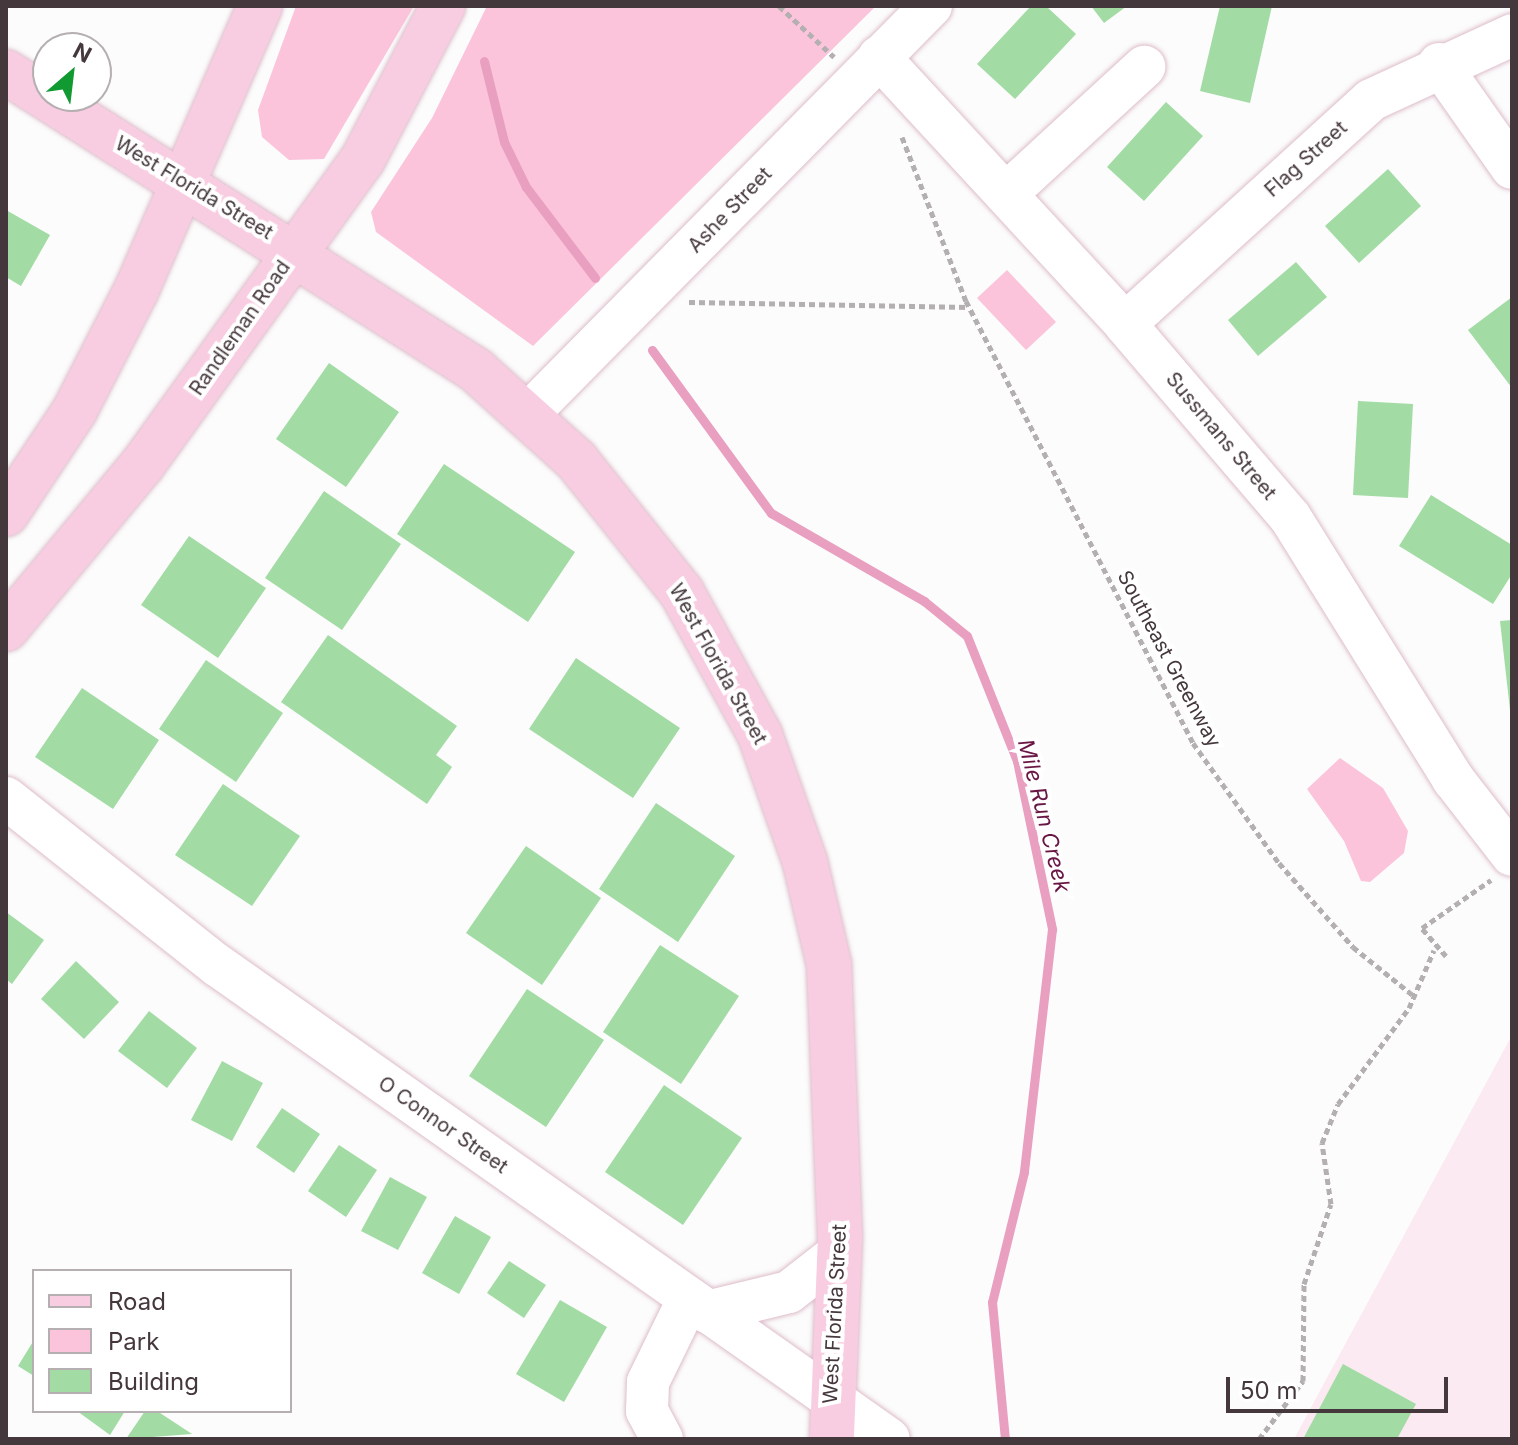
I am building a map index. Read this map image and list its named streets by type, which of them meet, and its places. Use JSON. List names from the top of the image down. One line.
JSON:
{"streets":{"main road":["West Florida Street","Randleman Road"],"street":["Flag Street","Ashe Street","Sussmans Street","O Connor Street"],"path":["Southeast Greenway"]},"crossings":[["Flag Street","Sussmans Street"],["West Florida Street","Ashe Street"],["West Florida Street","Randleman Road"],["West Florida Street","O Connor Street"],["Ashe Street","Sussmans Street"]],"water":["Mile Run Creek"],"legend":["Road","Park","Building"],"scale_bar":"50 m","north":"top right"}
